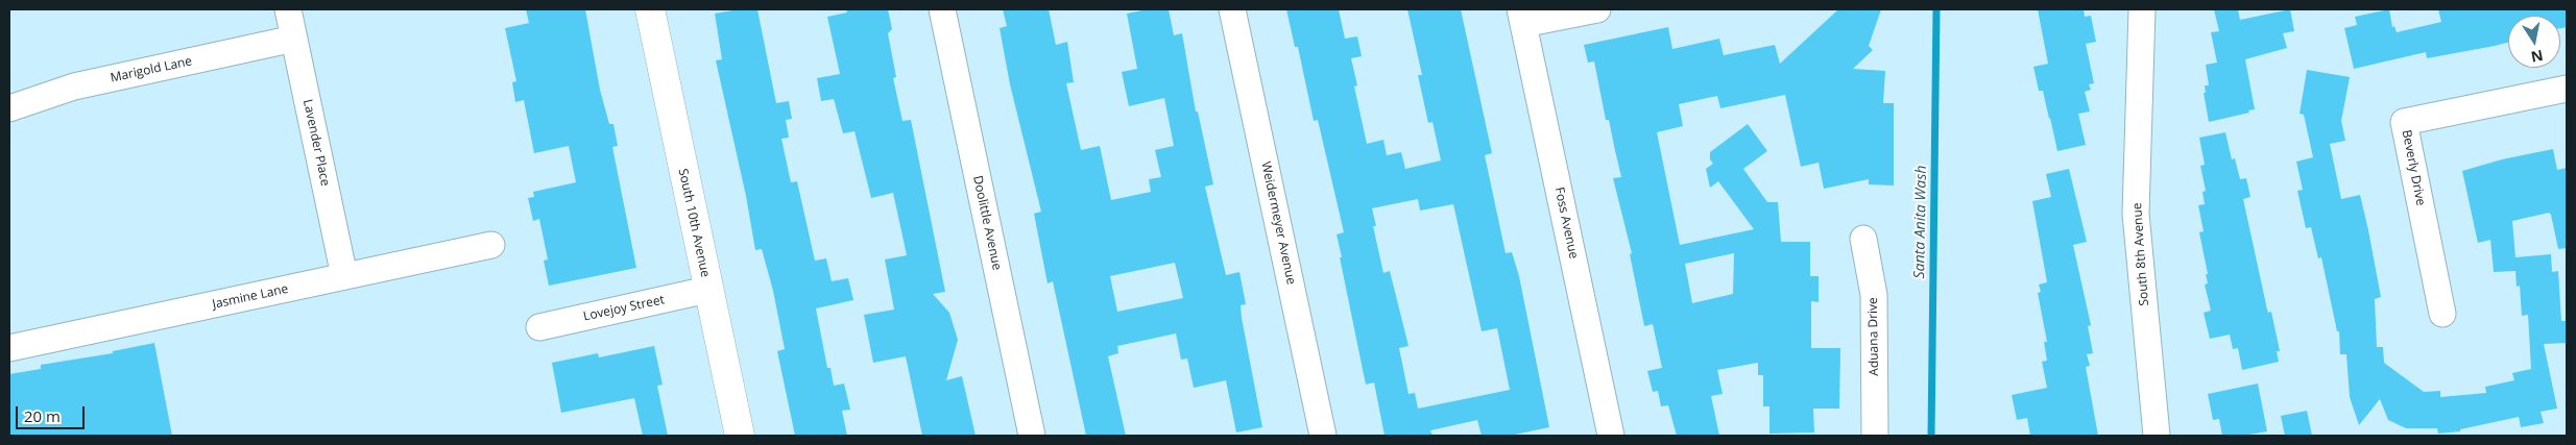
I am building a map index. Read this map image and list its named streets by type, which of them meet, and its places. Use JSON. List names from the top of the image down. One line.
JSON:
{"streets":{"street":["Marigold Lane","Lavender Place","Beverly Drive","South 10th Avenue","Doolittle Avenue","Weidermeyer Avenue","Foss Avenue","South 8th Avenue","Jasmine Lane","Lovejoy Street","Aduana Drive"]},"crossings":[["Marigold Lane","Lavender Place"],["Lavender Place","Jasmine Lane"],["South 10th Avenue","Lovejoy Street"]],"water":["Santa Anita Wash"],"scale_bar":"20 m","north":"bottom"}
